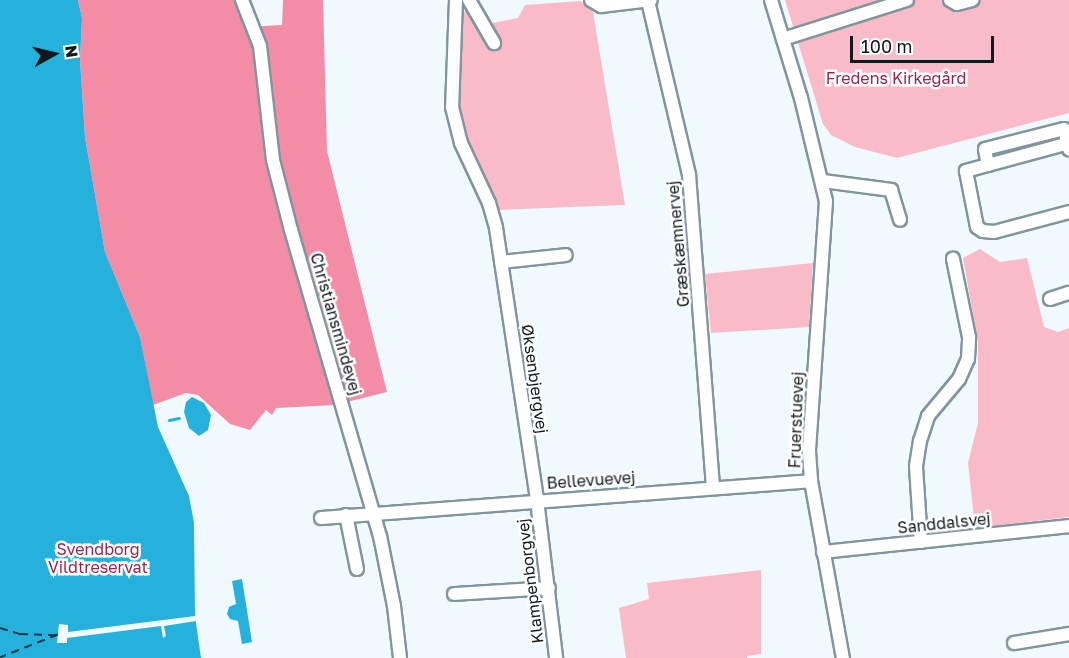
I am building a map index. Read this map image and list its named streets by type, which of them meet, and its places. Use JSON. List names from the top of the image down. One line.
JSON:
{"streets":{"street":["Græskæmnervej","Christiansmindevej","Øksenbjergvej","Fruerstuevej","Bellevuevej","Sanddalsvej","Klampenborgvej"]},"crossings":[["Græskæmnervej","Bellevuevej"],["Christiansmindevej","Bellevuevej"],["Øksenbjergvej","Bellevuevej"],["Øksenbjergvej","Klampenborgvej"],["Fruerstuevej","Bellevuevej"],["Fruerstuevej","Sanddalsvej"],["Bellevuevej","Klampenborgvej"]],"parks":["Fredens Kirkegård","Svendborg Vildtreservat"],"scale_bar":"100 m","north":"right"}
